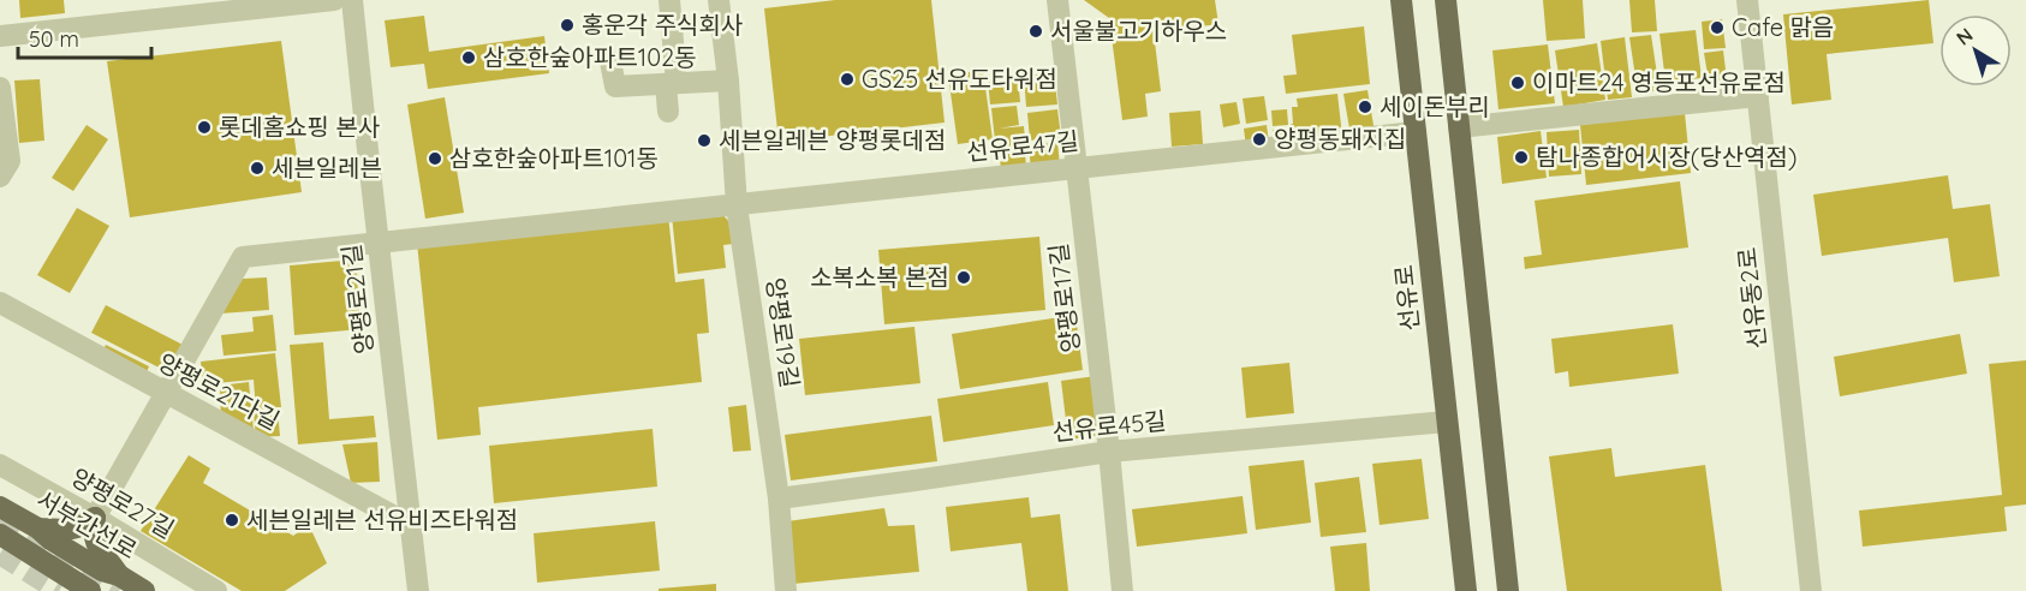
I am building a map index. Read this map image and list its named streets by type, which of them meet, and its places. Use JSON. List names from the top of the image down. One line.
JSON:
{"streets":{"main road":["선유로","서부간선로"],"street":["선유로47길","양평로17길","선유동2로","양평로21길","양평로19길","양평로21다길","선유로45길","양평로27길"]},"crossings":[["선유로47길","양평로17길"],["선유로47길","선유로"],["선유로47길","양평로21길"],["선유로47길","양평로19길"],["선유로47길","양평로21다길"],["양평로17길","선유로45길"],["선유로","선유로45길"],["양평로21길","양평로21다길"],["양평로19길","선유로45길"]],"places":["홍운각 주식회사","Cafe 맑음","서울불고기하우스","삼호한숲아파트102동","GS25 선유도타워점","이마트24 영등포선유로점","세이돈부리","롯데홈쇼핑 본사","양평동돼지집","세븐일레븐 양평롯데점","탐나종합어시장(당산역점)","삼호한숲아파트101동","세븐일레븐","소복소복 본점","세븐일레븐 선유비즈타워점"],"scale_bar":"50 m","north":"top left"}
